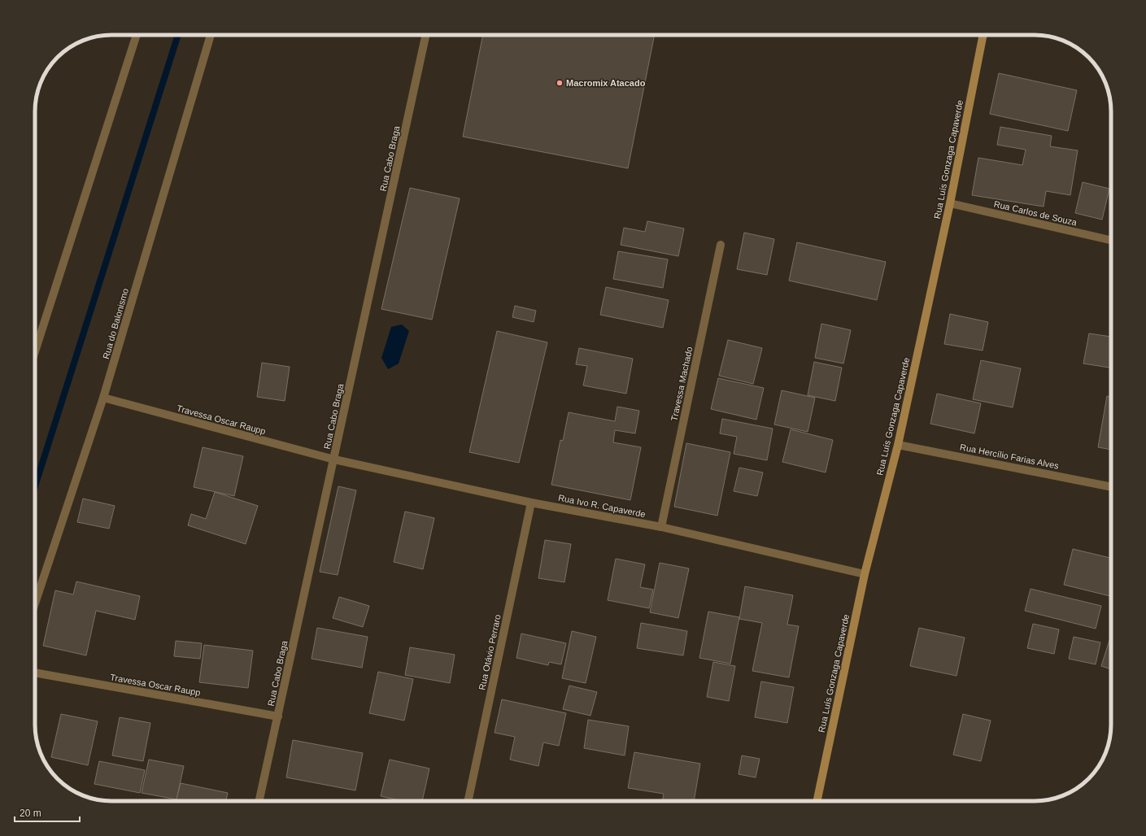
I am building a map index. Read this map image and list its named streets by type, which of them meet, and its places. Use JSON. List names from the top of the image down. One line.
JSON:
{"streets":{"street":["Rua Cabo Braga","Rua Luís Gonzaga Capaverde","Rua Carlos de Souza","Rua do Balonismo","Travessa Machado","Travessa Oscar Raupp","Rua Hercílio Farias Alves","Rua Ivo R. Capaverde","Rua Otávio Perraro"]},"crossings":[["Rua Cabo Braga","Travessa Oscar Raupp"],["Rua Cabo Braga","Rua Ivo R. Capaverde"],["Rua Luís Gonzaga Capaverde","Rua Carlos de Souza"],["Rua Luís Gonzaga Capaverde","Rua Hercílio Farias Alves"],["Rua Luís Gonzaga Capaverde","Rua Ivo R. Capaverde"],["Rua do Balonismo","Travessa Oscar Raupp"],["Travessa Machado","Rua Ivo R. Capaverde"],["Travessa Oscar Raupp","Rua Ivo R. Capaverde"],["Rua Ivo R. Capaverde","Rua Otávio Perraro"]],"places":["Macromix Atacado"],"scale_bar":"20 m"}
